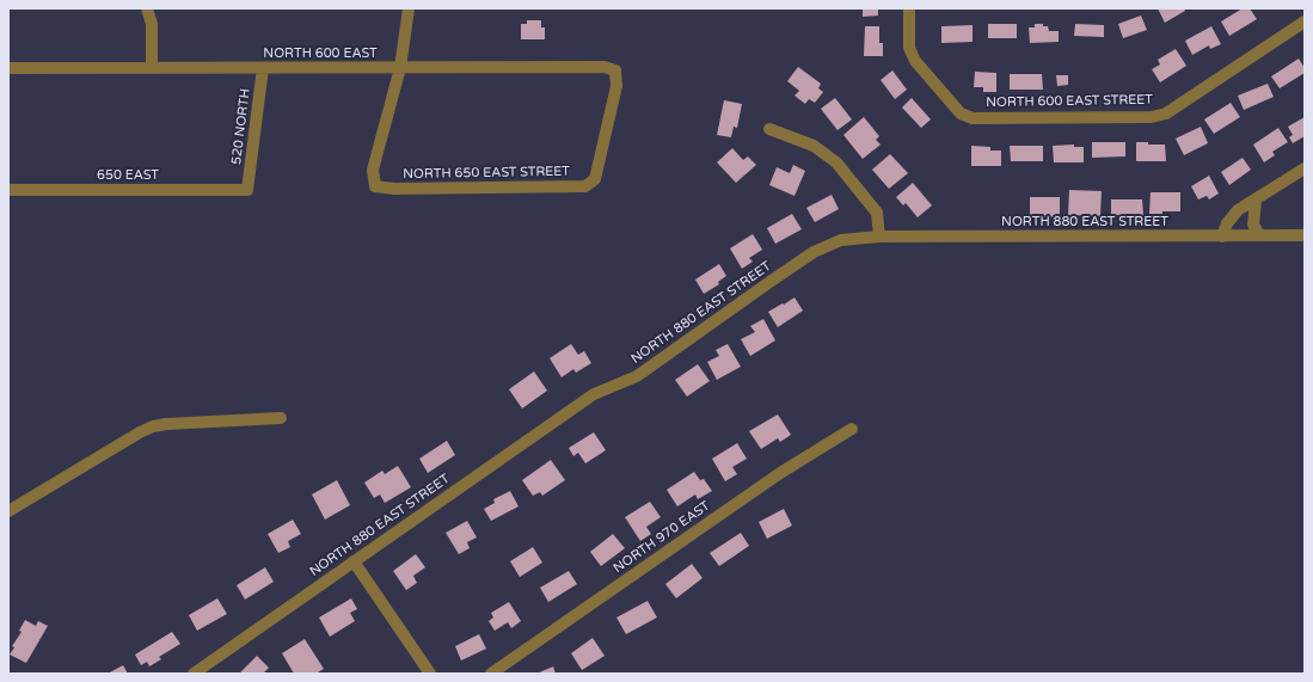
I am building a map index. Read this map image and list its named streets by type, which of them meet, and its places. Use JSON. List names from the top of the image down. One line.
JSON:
{"streets":{"street":["NORTH 600 EAST","NORTH 600 EAST STREET","520 NORTH","NORTH 650 EAST STREET","650 EAST","NORTH 880 EAST STREET","NORTH 970 EAST"]},"crossings":[["NORTH 600 EAST","520 NORTH"],["NORTH 600 EAST","NORTH 650 EAST STREET"],["520 NORTH","650 EAST"]]}
